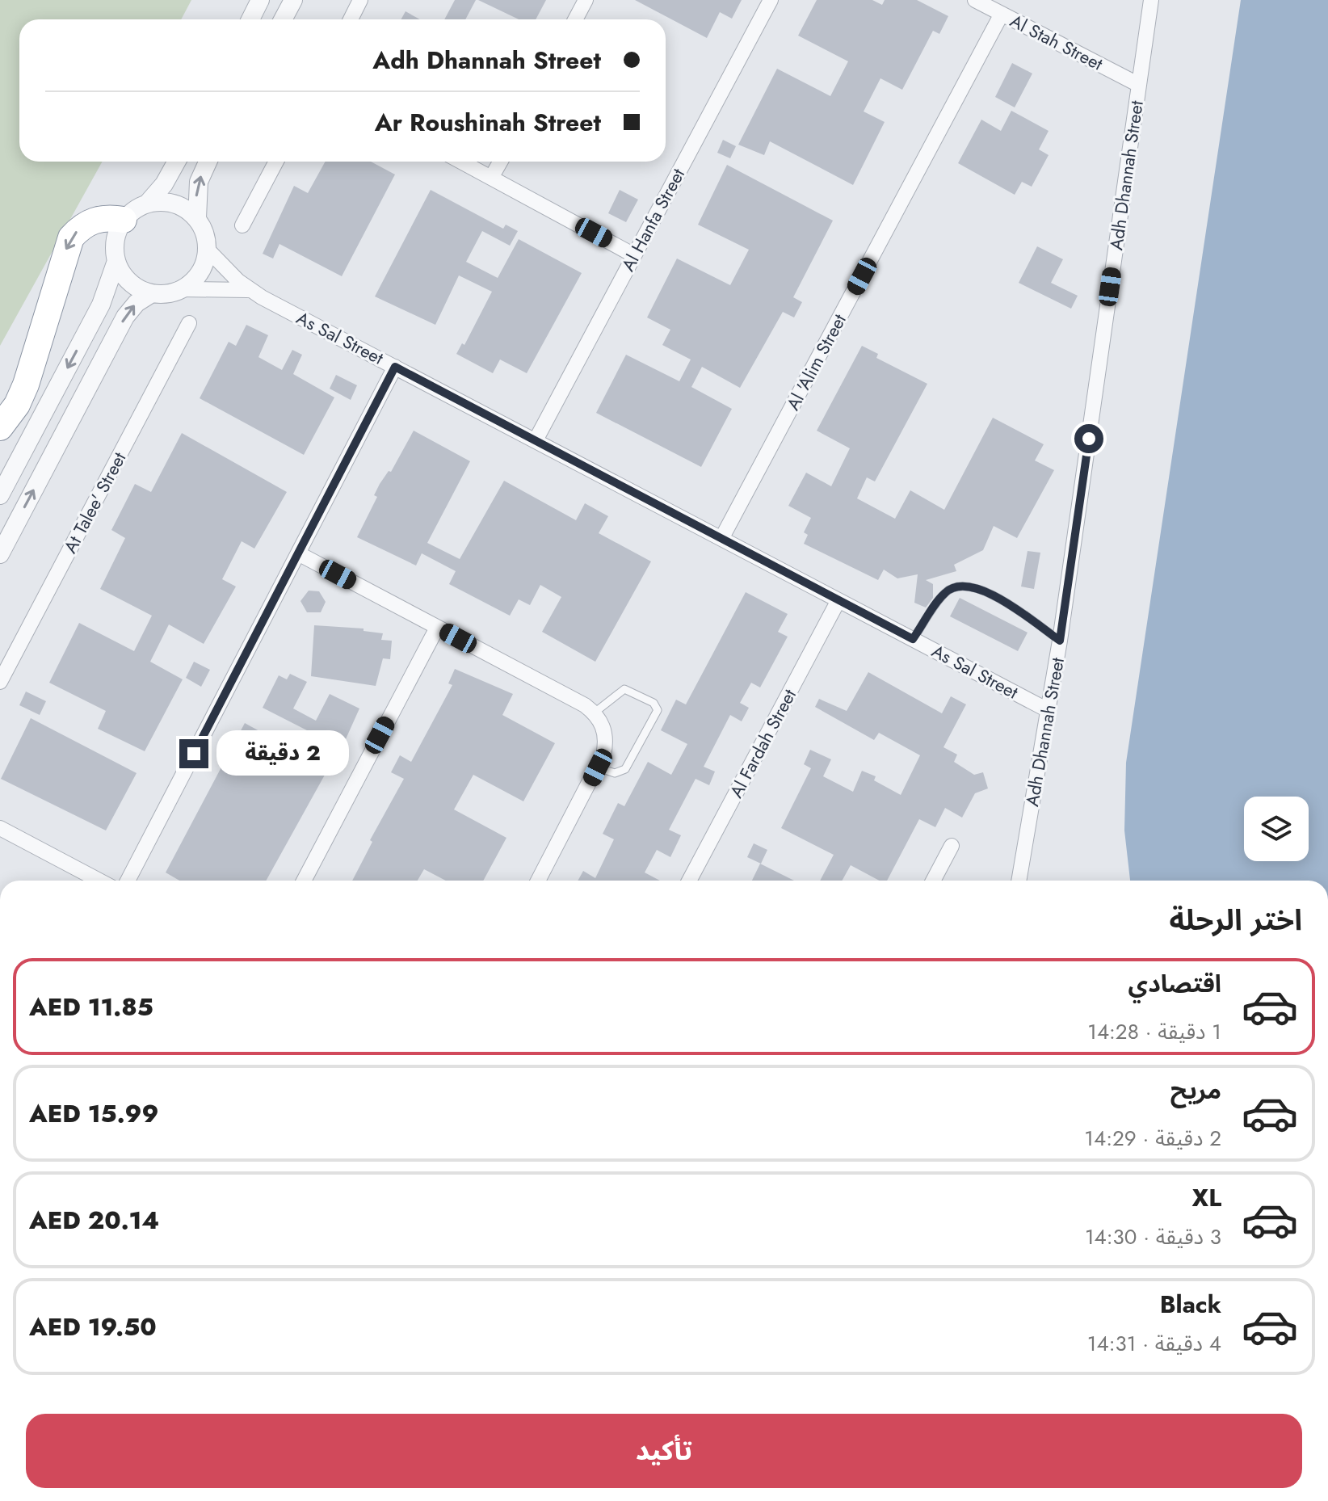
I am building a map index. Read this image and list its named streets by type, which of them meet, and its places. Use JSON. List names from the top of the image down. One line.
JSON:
{"streets":{"street":["Al Stah Street","Adh Dhannah Street","Al Hanfa Street","As Sal Street","Al 'Alim Street","At Talee' Street","Al Fardah Street"]},"crossings":[["Al Stah Street","Adh Dhannah Street"],["Al Stah Street","Al 'Alim Street"],["Adh Dhannah Street","As Sal Street"],["Al Hanfa Street","As Sal Street"],["As Sal Street","Al 'Alim Street"],["As Sal Street","Al Fardah Street"]],"page":{"banner":["Adh Dhannah Street","Ar Roushinah Street"],"bubble":"2 دقيقة","heading":"اختر الرحلة","list":[{"name":"اقتصادي","note":"1 دقيقة · 14:28","value":"AED 11.85"},{"name":"مريح","note":"2 دقيقة · 14:29","value":"AED 15.99"},{"name":"XL","note":"3 دقيقة · 14:30","value":"AED 20.14"},{"name":"Black","note":"4 دقيقة · 14:31","value":"AED 19.50"}],"buttons":"تأكيد"}}
